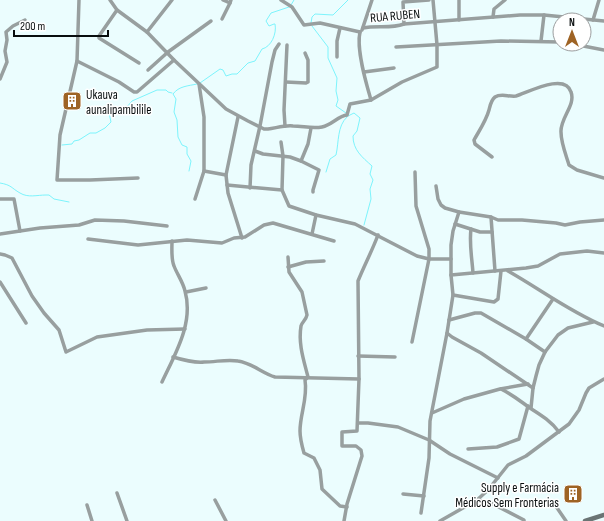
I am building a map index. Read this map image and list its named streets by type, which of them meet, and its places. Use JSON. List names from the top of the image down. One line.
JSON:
{"streets":{"street":["RUA RUBEN"]},"places":{"building":["Ukauva aunalipambilile","Supply e Farmácia Médicos Sem Fronterias"]},"scale_bar":"200 m","north":"top"}
